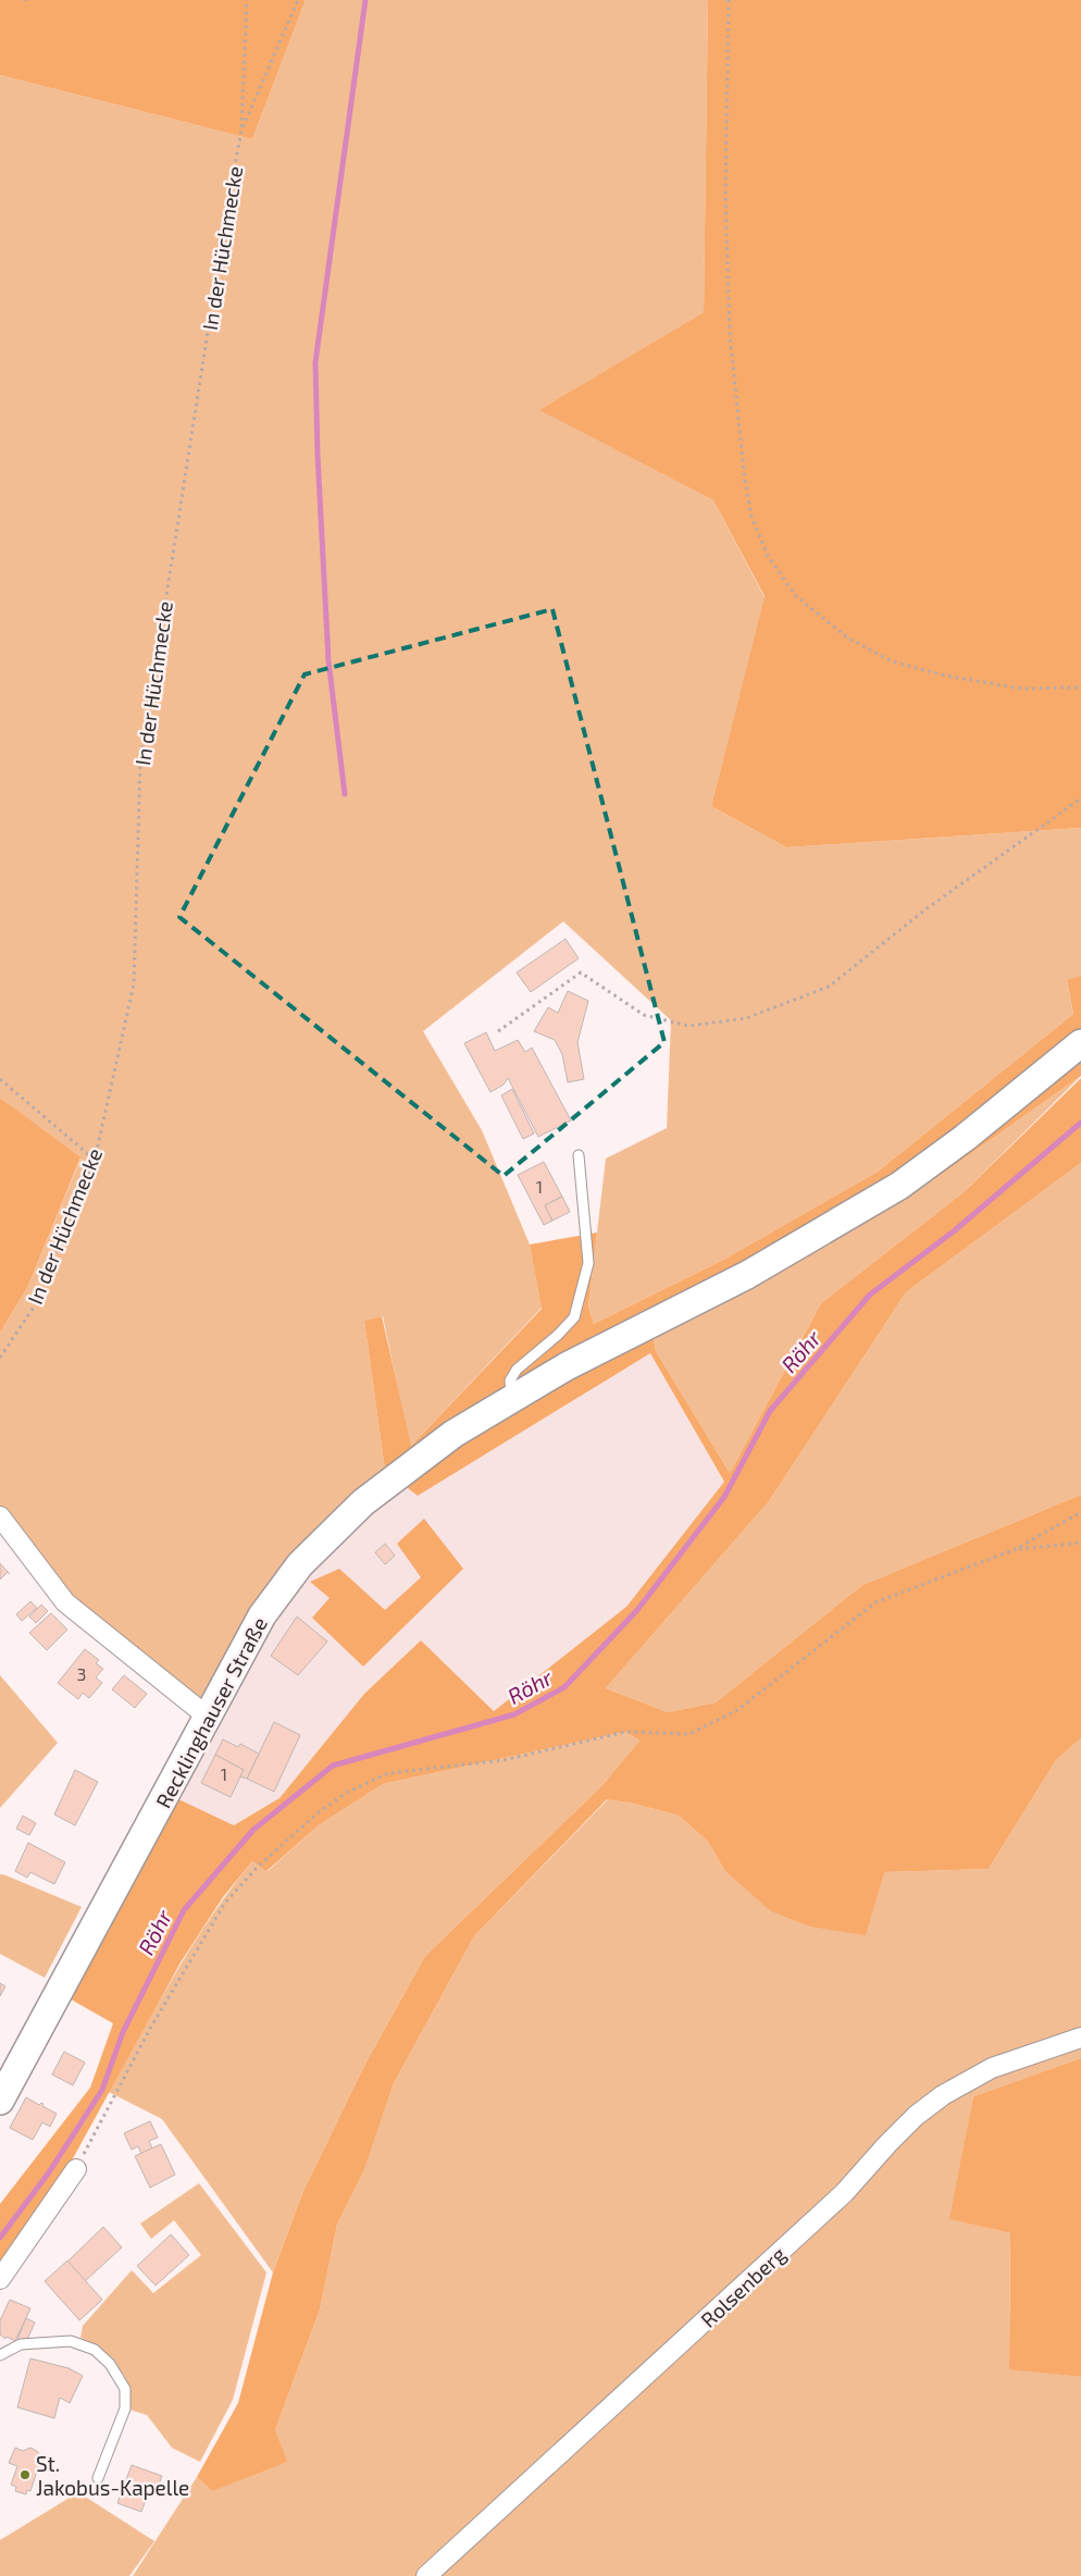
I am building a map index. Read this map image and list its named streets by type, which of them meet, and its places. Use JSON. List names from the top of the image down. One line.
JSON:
{"streets":{"main road":["Recklinghauser Straße"],"street":["Rolsenberg"],"path":["In der Hüchmecke"]},"water":["Röhr"],"places":["St. Jakobus-Kapelle"],"house_numbers":["1","3","1"]}
